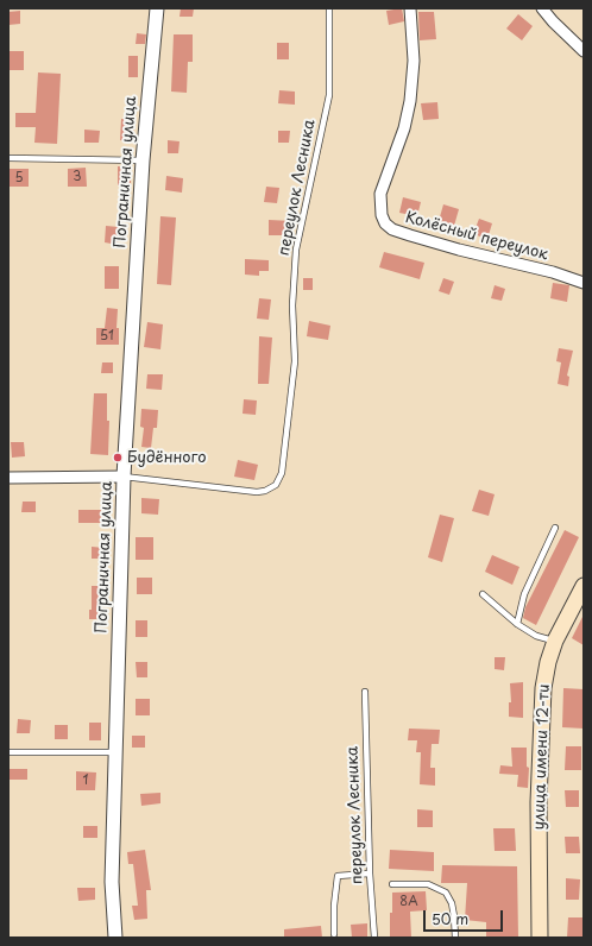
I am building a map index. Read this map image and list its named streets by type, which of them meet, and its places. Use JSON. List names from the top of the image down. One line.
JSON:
{"streets":{"main road":["улица имени 12-ти"],"street":["Пограничная улица","Колёсный переулок"],"lane":["переулок Лесника"]},"crossings":[["Пограничная улица","переулок Лесника"]],"places":["Будённого"],"house_numbers":["3","5","51","1","8А"],"scale_bar":"50 m"}
